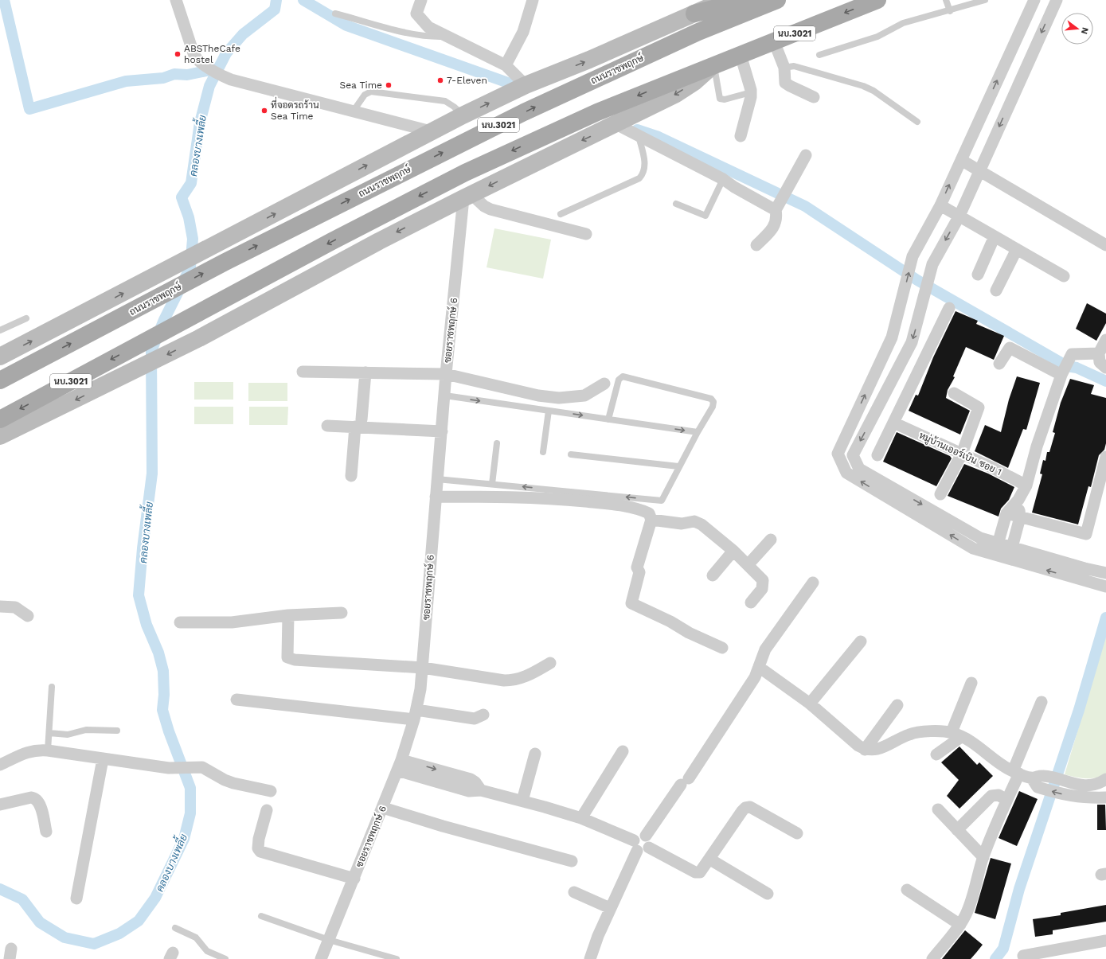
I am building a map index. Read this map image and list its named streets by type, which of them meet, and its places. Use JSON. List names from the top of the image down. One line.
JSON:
{"streets":{"main road":["นบ.3021","ถนนราชพฤกษ์"],"street":["ซอยราชพฤกษ์ 6","หมู่บ้านเออร์เบิน ซอย 1"]},"crossings":[["นบ.3021","ซอยราชพฤกษ์ 6"]],"water":["คลองบางเพลี้ย"],"places":["ABSTheCafe hostel","7-Eleven","Sea Time","ที่จอดรถร้าน Sea Time"],"north":"right"}
